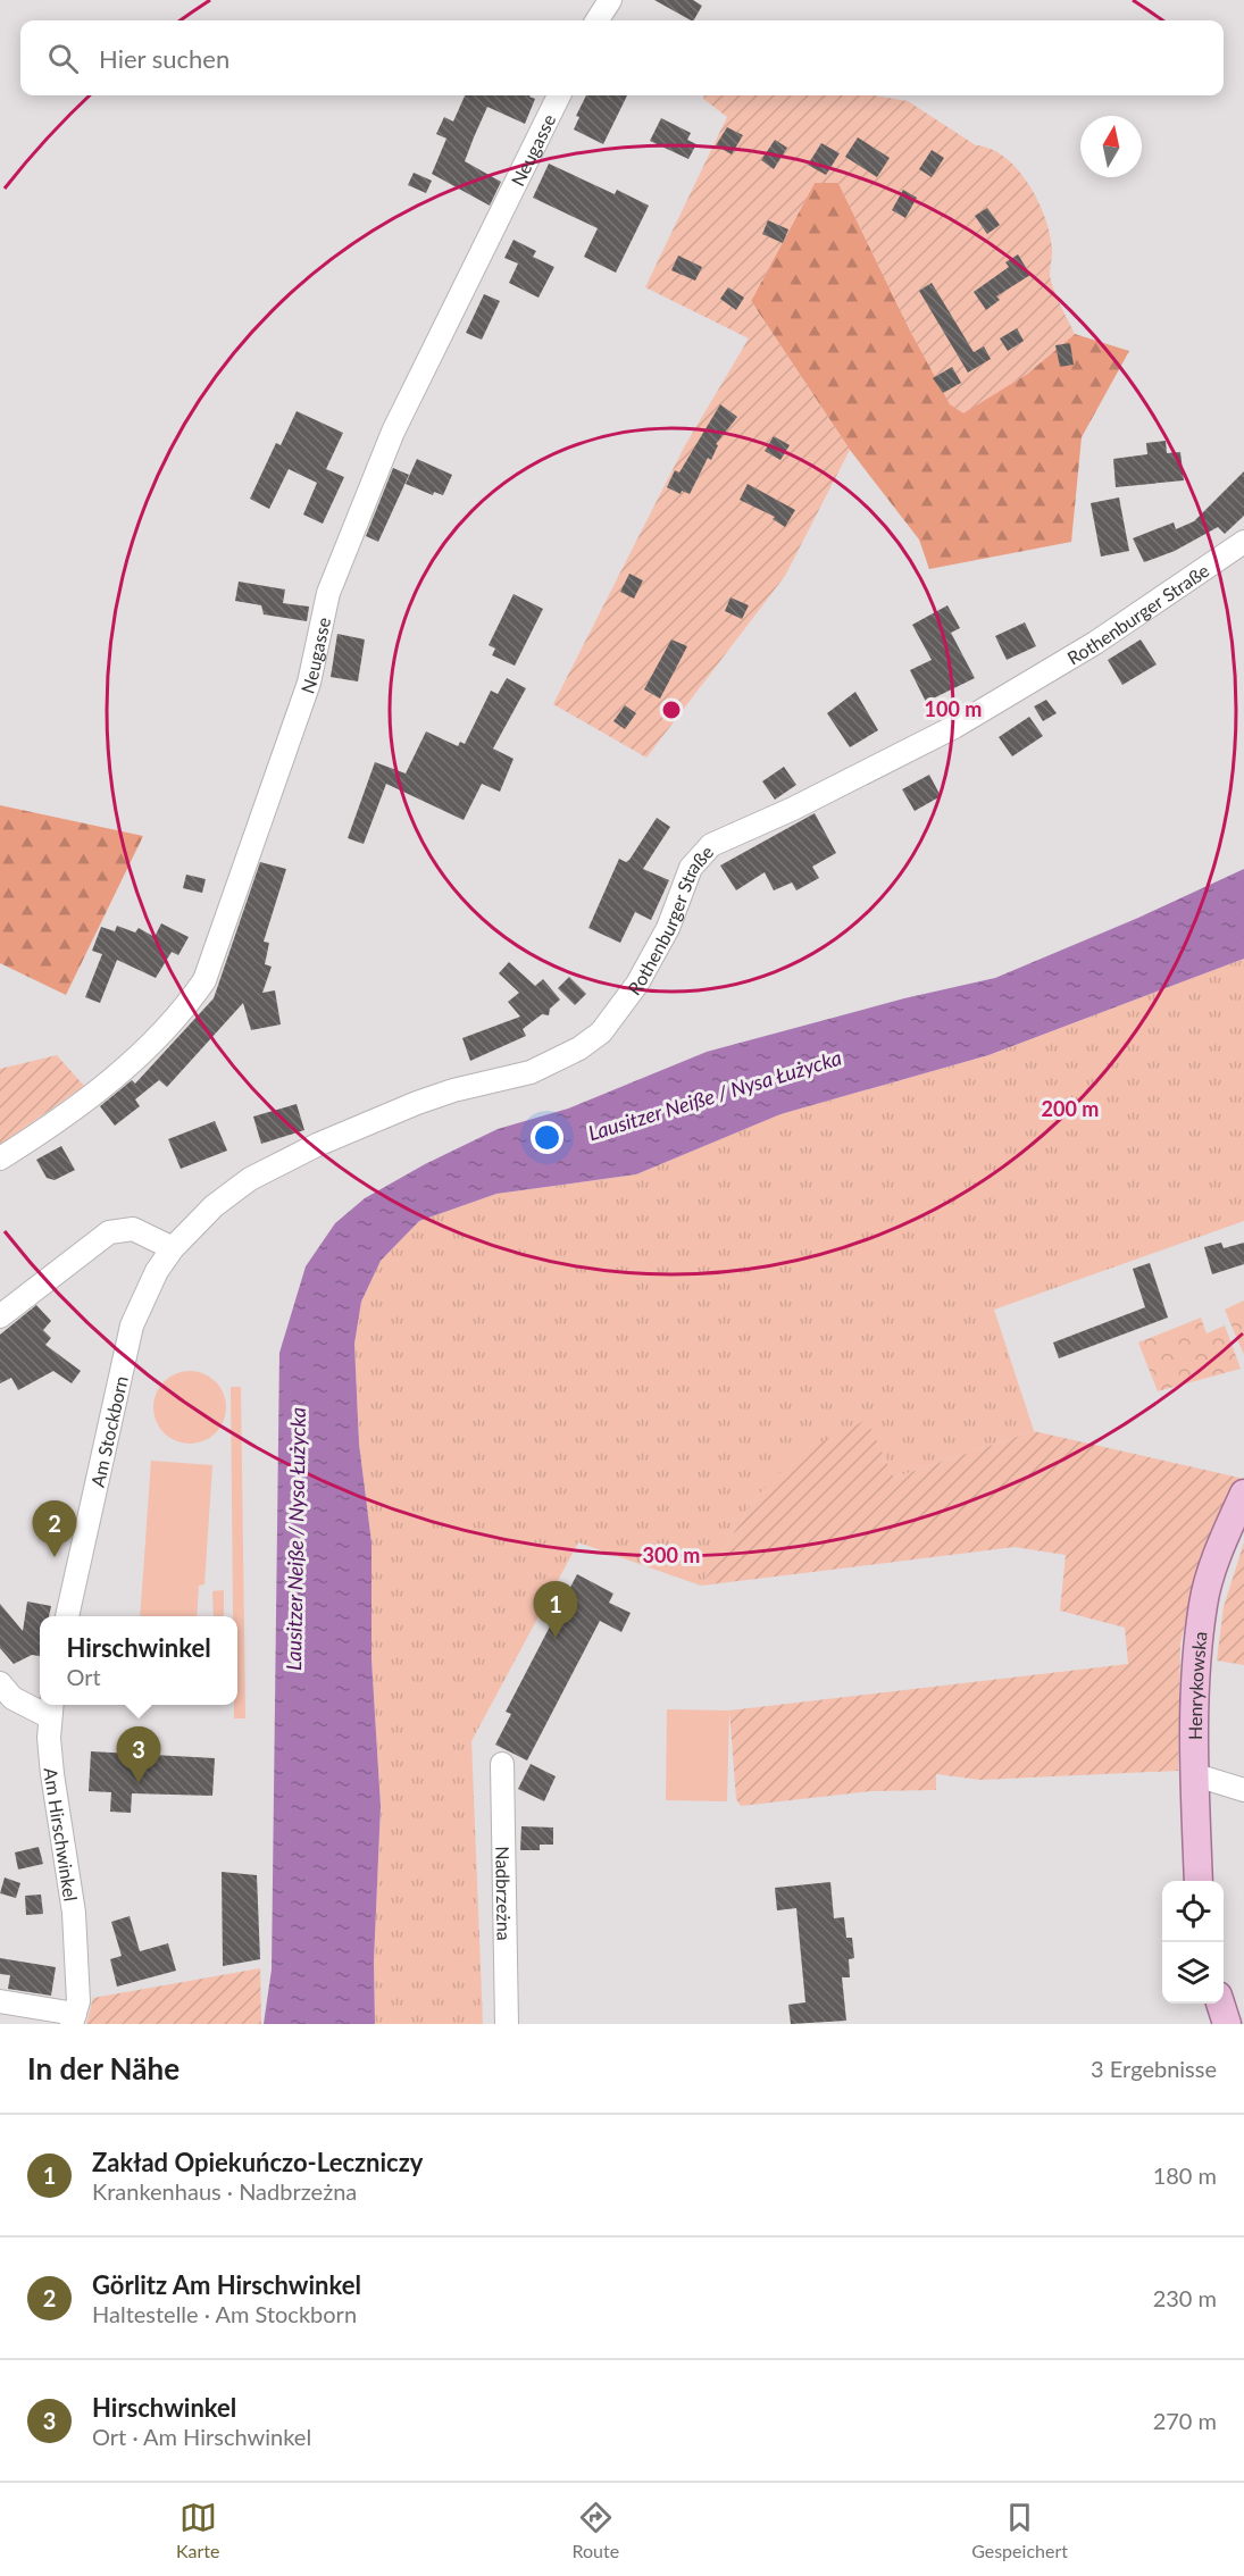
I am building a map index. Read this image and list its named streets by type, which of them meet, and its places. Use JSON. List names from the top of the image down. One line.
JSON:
{"streets":{"main road":["Henrykowska"],"street":["Neugasse","Rothenburger Straße","Am Stockborn","Am Hirschwinkel","Nadbrzeżna"]},"crossings":[["Rothenburger Straße","Am Stockborn"]],"water":["Lausitzer Neiße / Nysa Łużycka"],"north":"top","page":{"search":"Hier suchen","pins":["2","1","3"],"popup":["Hirschwinkel","Ort"],"heading":["In der Nähe","3 Ergebnisse"],"list":[{"mark":"1","name":"Zakład Opiekuńczo-Leczniczy","note":"Krankenhaus · Nadbrzeżna","value":"180 m"},{"mark":"2","name":"Görlitz Am Hirschwinkel","note":"Haltestelle · Am Stockborn","value":"230 m"},{"mark":"3","name":"Hirschwinkel","note":"Ort · Am Hirschwinkel","value":"270 m"}],"nav":["Karte","Route","Gespeichert"]},"rings":["100 m","200 m","300 m"]}
